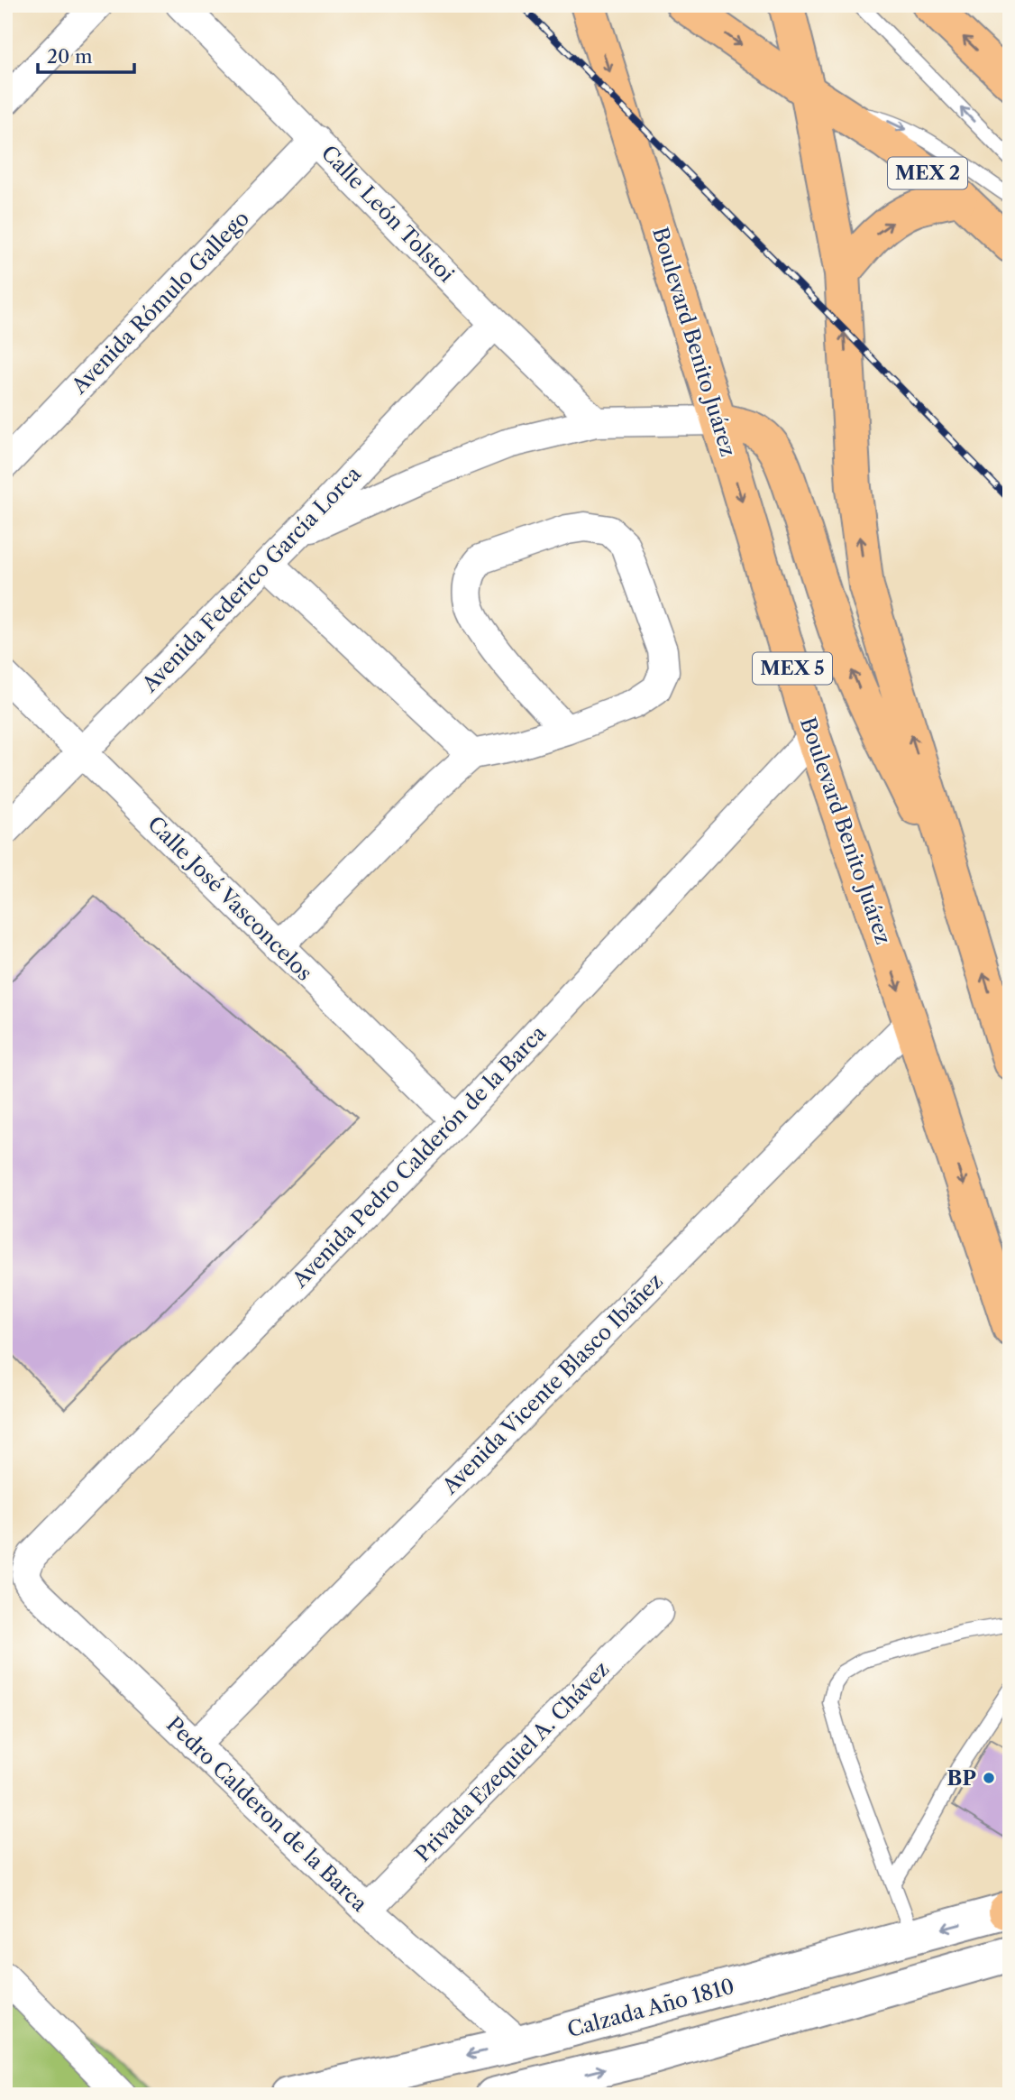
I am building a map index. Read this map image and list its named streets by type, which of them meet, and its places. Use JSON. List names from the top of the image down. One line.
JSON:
{"streets":{"main road":["MEX 2","Boulevard Benito Juárez","MEX 5"],"street":["Calle León Tolstoi","Avenida Rómulo Gallego","Avenida Federico García Lorca","Calle José Vasconcelos","Avenida Pedro Calderón de la Barca","Avenida Vicente Blasco Ibáñez","Privada Ezequiel A. Chávez","Pedro Calderon de la Barca","Calzada Año 1810"]},"crossings":[["Calle León Tolstoi","Avenida Rómulo Gallego"],["Calle León Tolstoi","Avenida Federico García Lorca"],["Boulevard Benito Juárez","Avenida Pedro Calderón de la Barca"],["Boulevard Benito Juárez","Avenida Vicente Blasco Ibáñez"],["Avenida Federico García Lorca","Calle José Vasconcelos"],["Calle José Vasconcelos","Avenida Pedro Calderón de la Barca"],["Avenida Pedro Calderón de la Barca","Pedro Calderon de la Barca"],["Avenida Vicente Blasco Ibáñez","Pedro Calderon de la Barca"],["Privada Ezequiel A. Chávez","Pedro Calderon de la Barca"],["Pedro Calderon de la Barca","Calzada Año 1810"]],"places":["BP"],"scale_bar":"20 m"}
